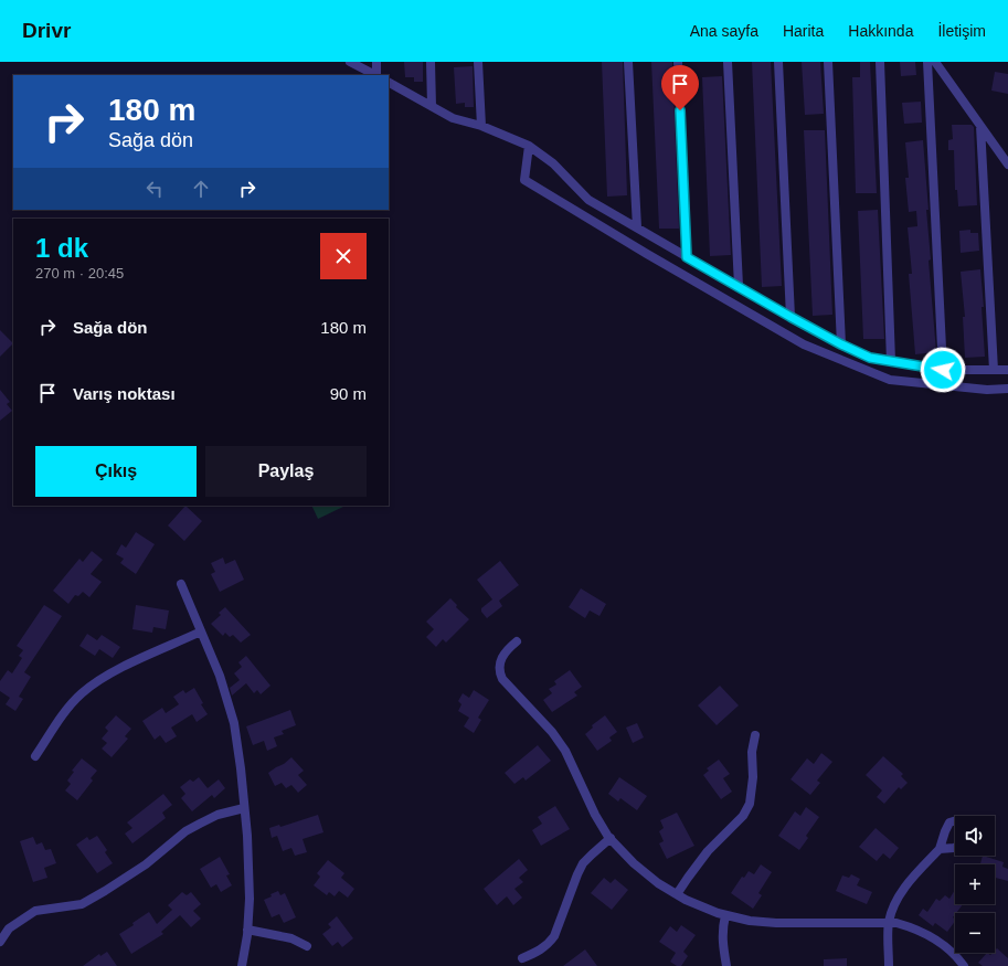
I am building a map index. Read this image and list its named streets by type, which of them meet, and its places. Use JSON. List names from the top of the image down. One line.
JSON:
{"page":{"header":"Drivr","nav":["Ana sayfa","Harita","Hakkında","İletişim"],"turn":["180 m","Sağa dön"],"heading":["1 dk","270 m · 20:45"],"list":[{"name":"Sağa dön","value":"180 m"},{"name":"Varış noktası","value":"90 m"}],"buttons":["Çıkış","Paylaş"],"map_buttons":["+","−"]}}
